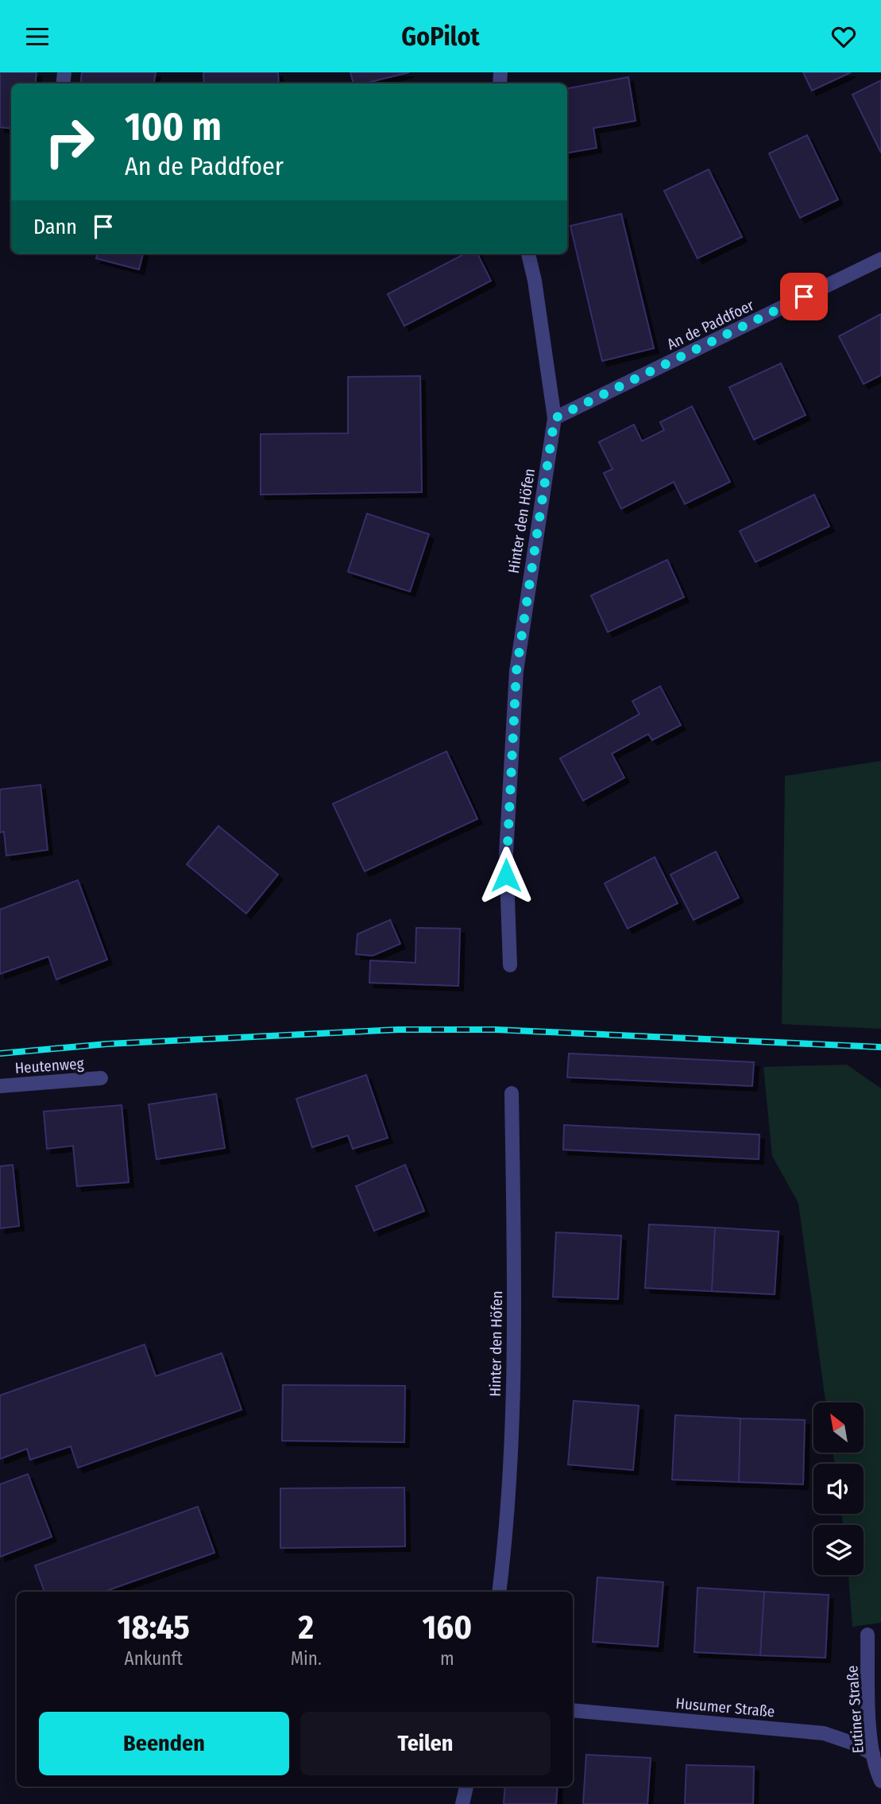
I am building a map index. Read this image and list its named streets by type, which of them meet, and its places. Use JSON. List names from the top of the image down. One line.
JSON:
{"streets":{"street":["An de Paddfoer","Hinter den Höfen","Heutenweg","Husumer Straße","Eutiner Straße"]},"crossings":[["An de Paddfoer","Hinter den Höfen"],["Husumer Straße","Eutiner Straße"]],"north":"top left","page":{"header":"GoPilot","turn":["100 m","An de Paddfoer"],"then":"Dann","eta":["18:45","Ankunft","2","Min.","160","m"],"buttons":["Beenden","Teilen"]}}
